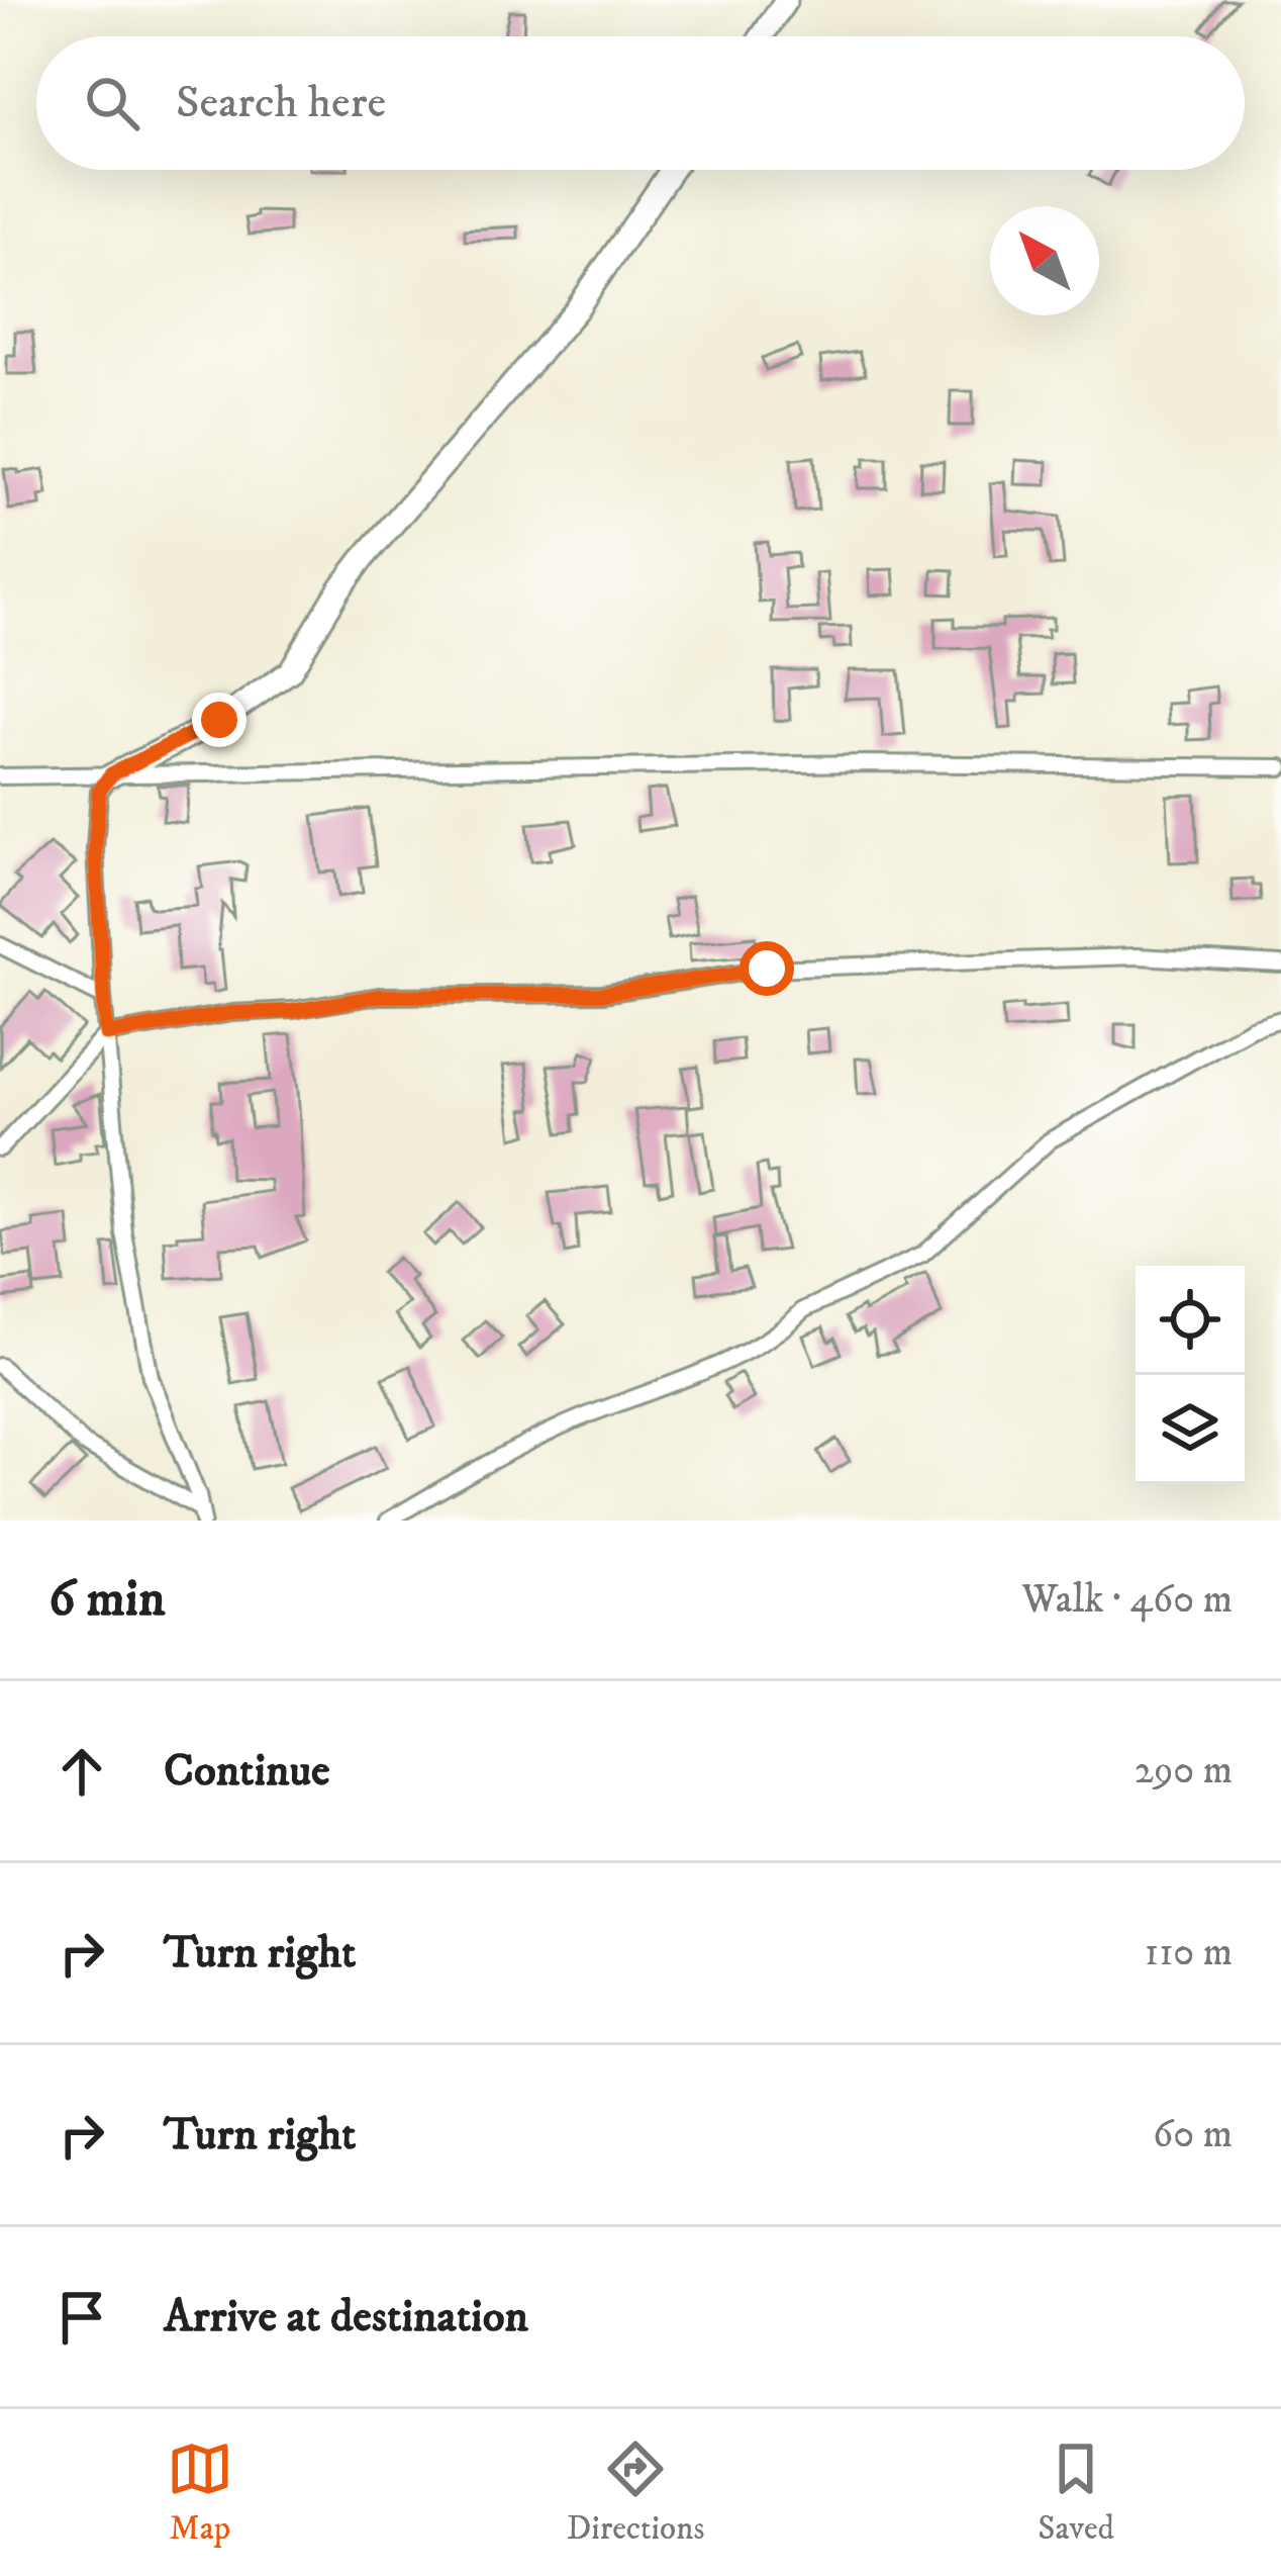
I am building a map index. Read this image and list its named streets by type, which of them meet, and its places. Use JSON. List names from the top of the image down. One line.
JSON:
{"north":"top left","page":{"search":"Search here","heading":["6 min","Walk · 460 m"],"list":[["Continue","290 m"],["Turn right","110 m"],["Turn right","60 m"],"Arrive at destination"],"nav":["Map","Directions","Saved"]}}
